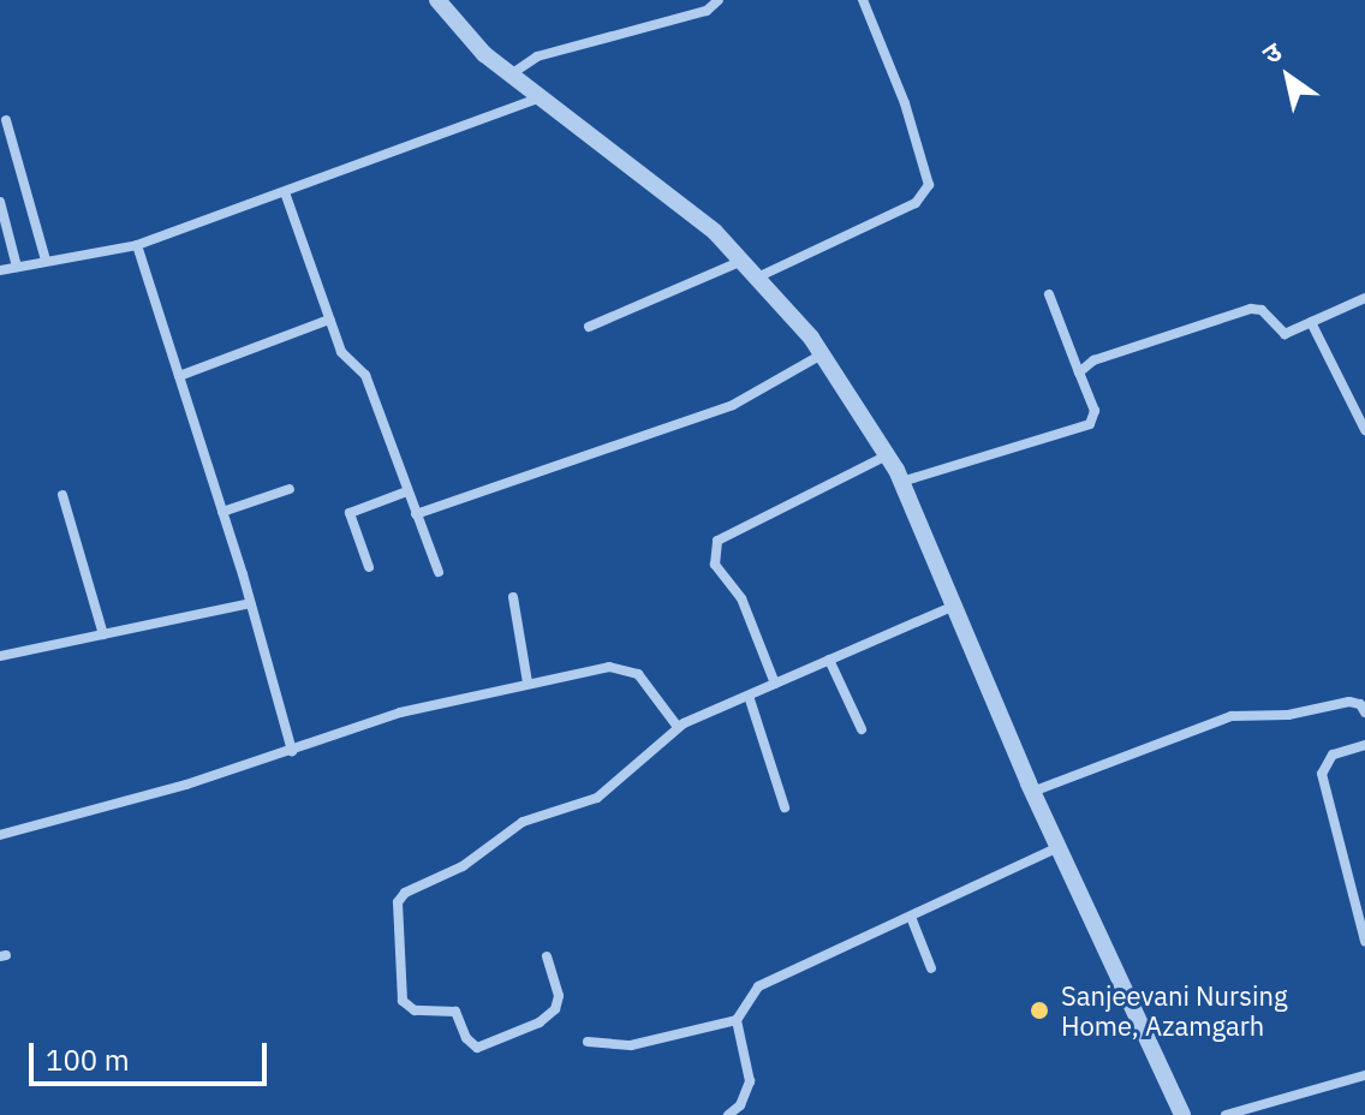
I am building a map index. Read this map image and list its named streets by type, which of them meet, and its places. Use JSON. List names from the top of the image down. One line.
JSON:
{"places":["Sanjeevani Nursing Home, Azamgarh"],"scale_bar":"100 m","north":"top left"}
